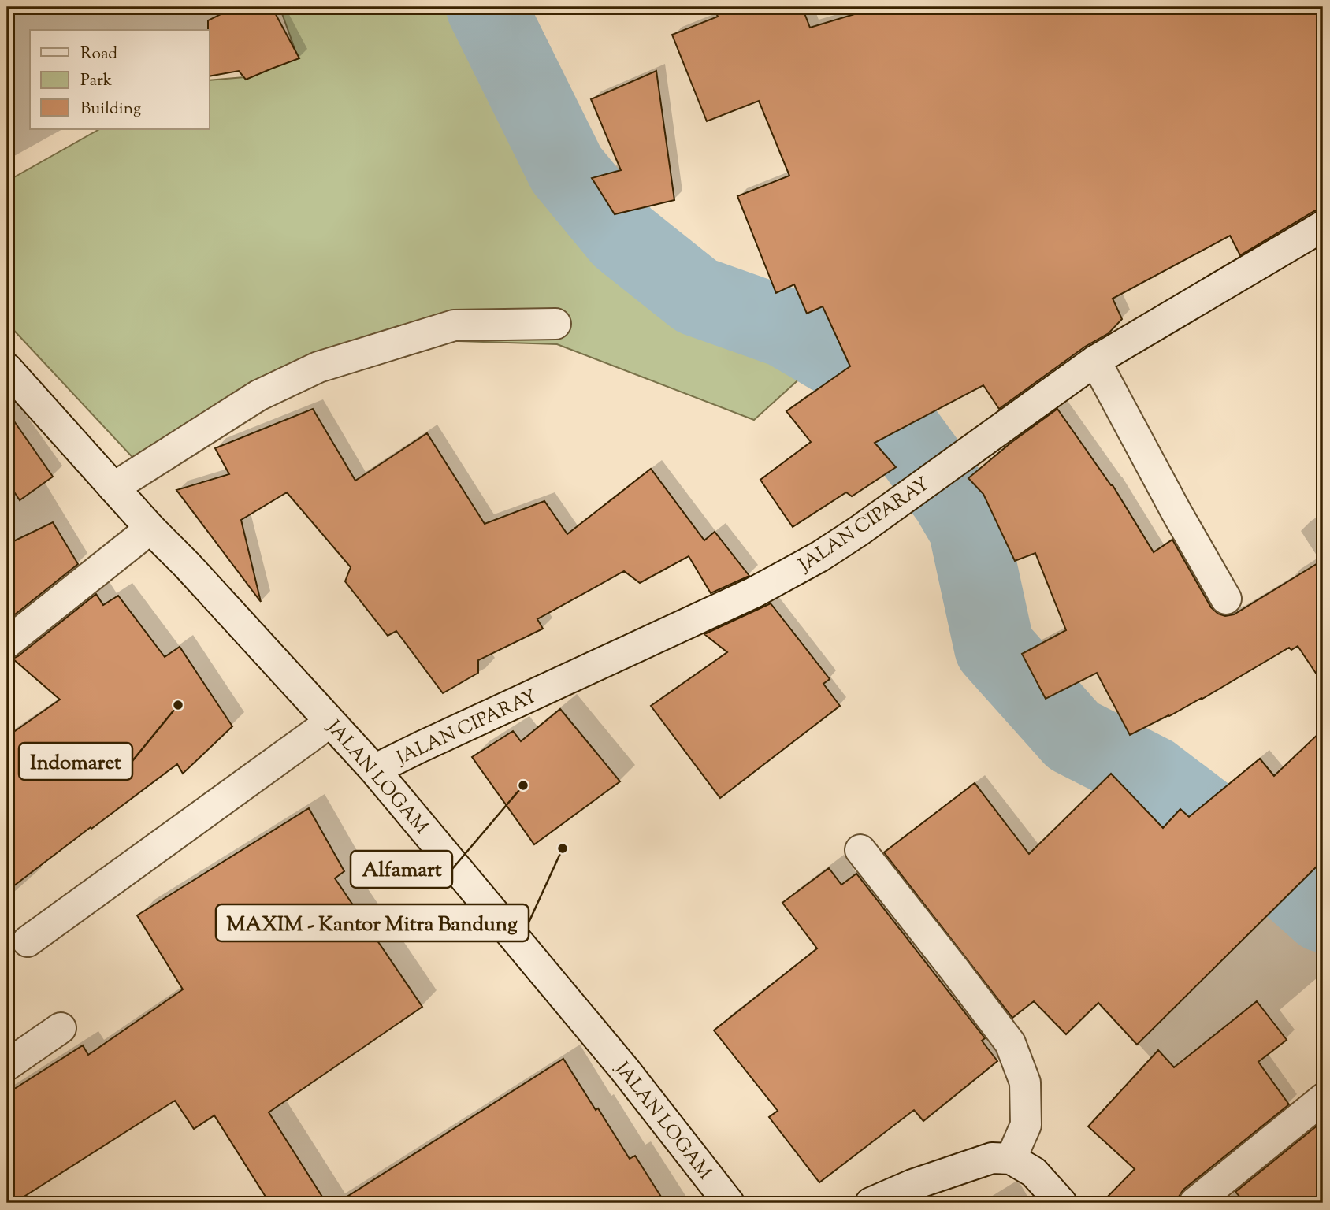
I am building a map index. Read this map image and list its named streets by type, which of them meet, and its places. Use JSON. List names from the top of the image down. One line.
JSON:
{"streets":{"street":["JALAN CIPARAY","JALAN LOGAM"]},"crossings":[["JALAN CIPARAY","JALAN LOGAM"]],"places":["Indomaret","Alfamart","MAXIM - Kantor Mitra Bandung"],"legend":["Road","Park","Building"]}
